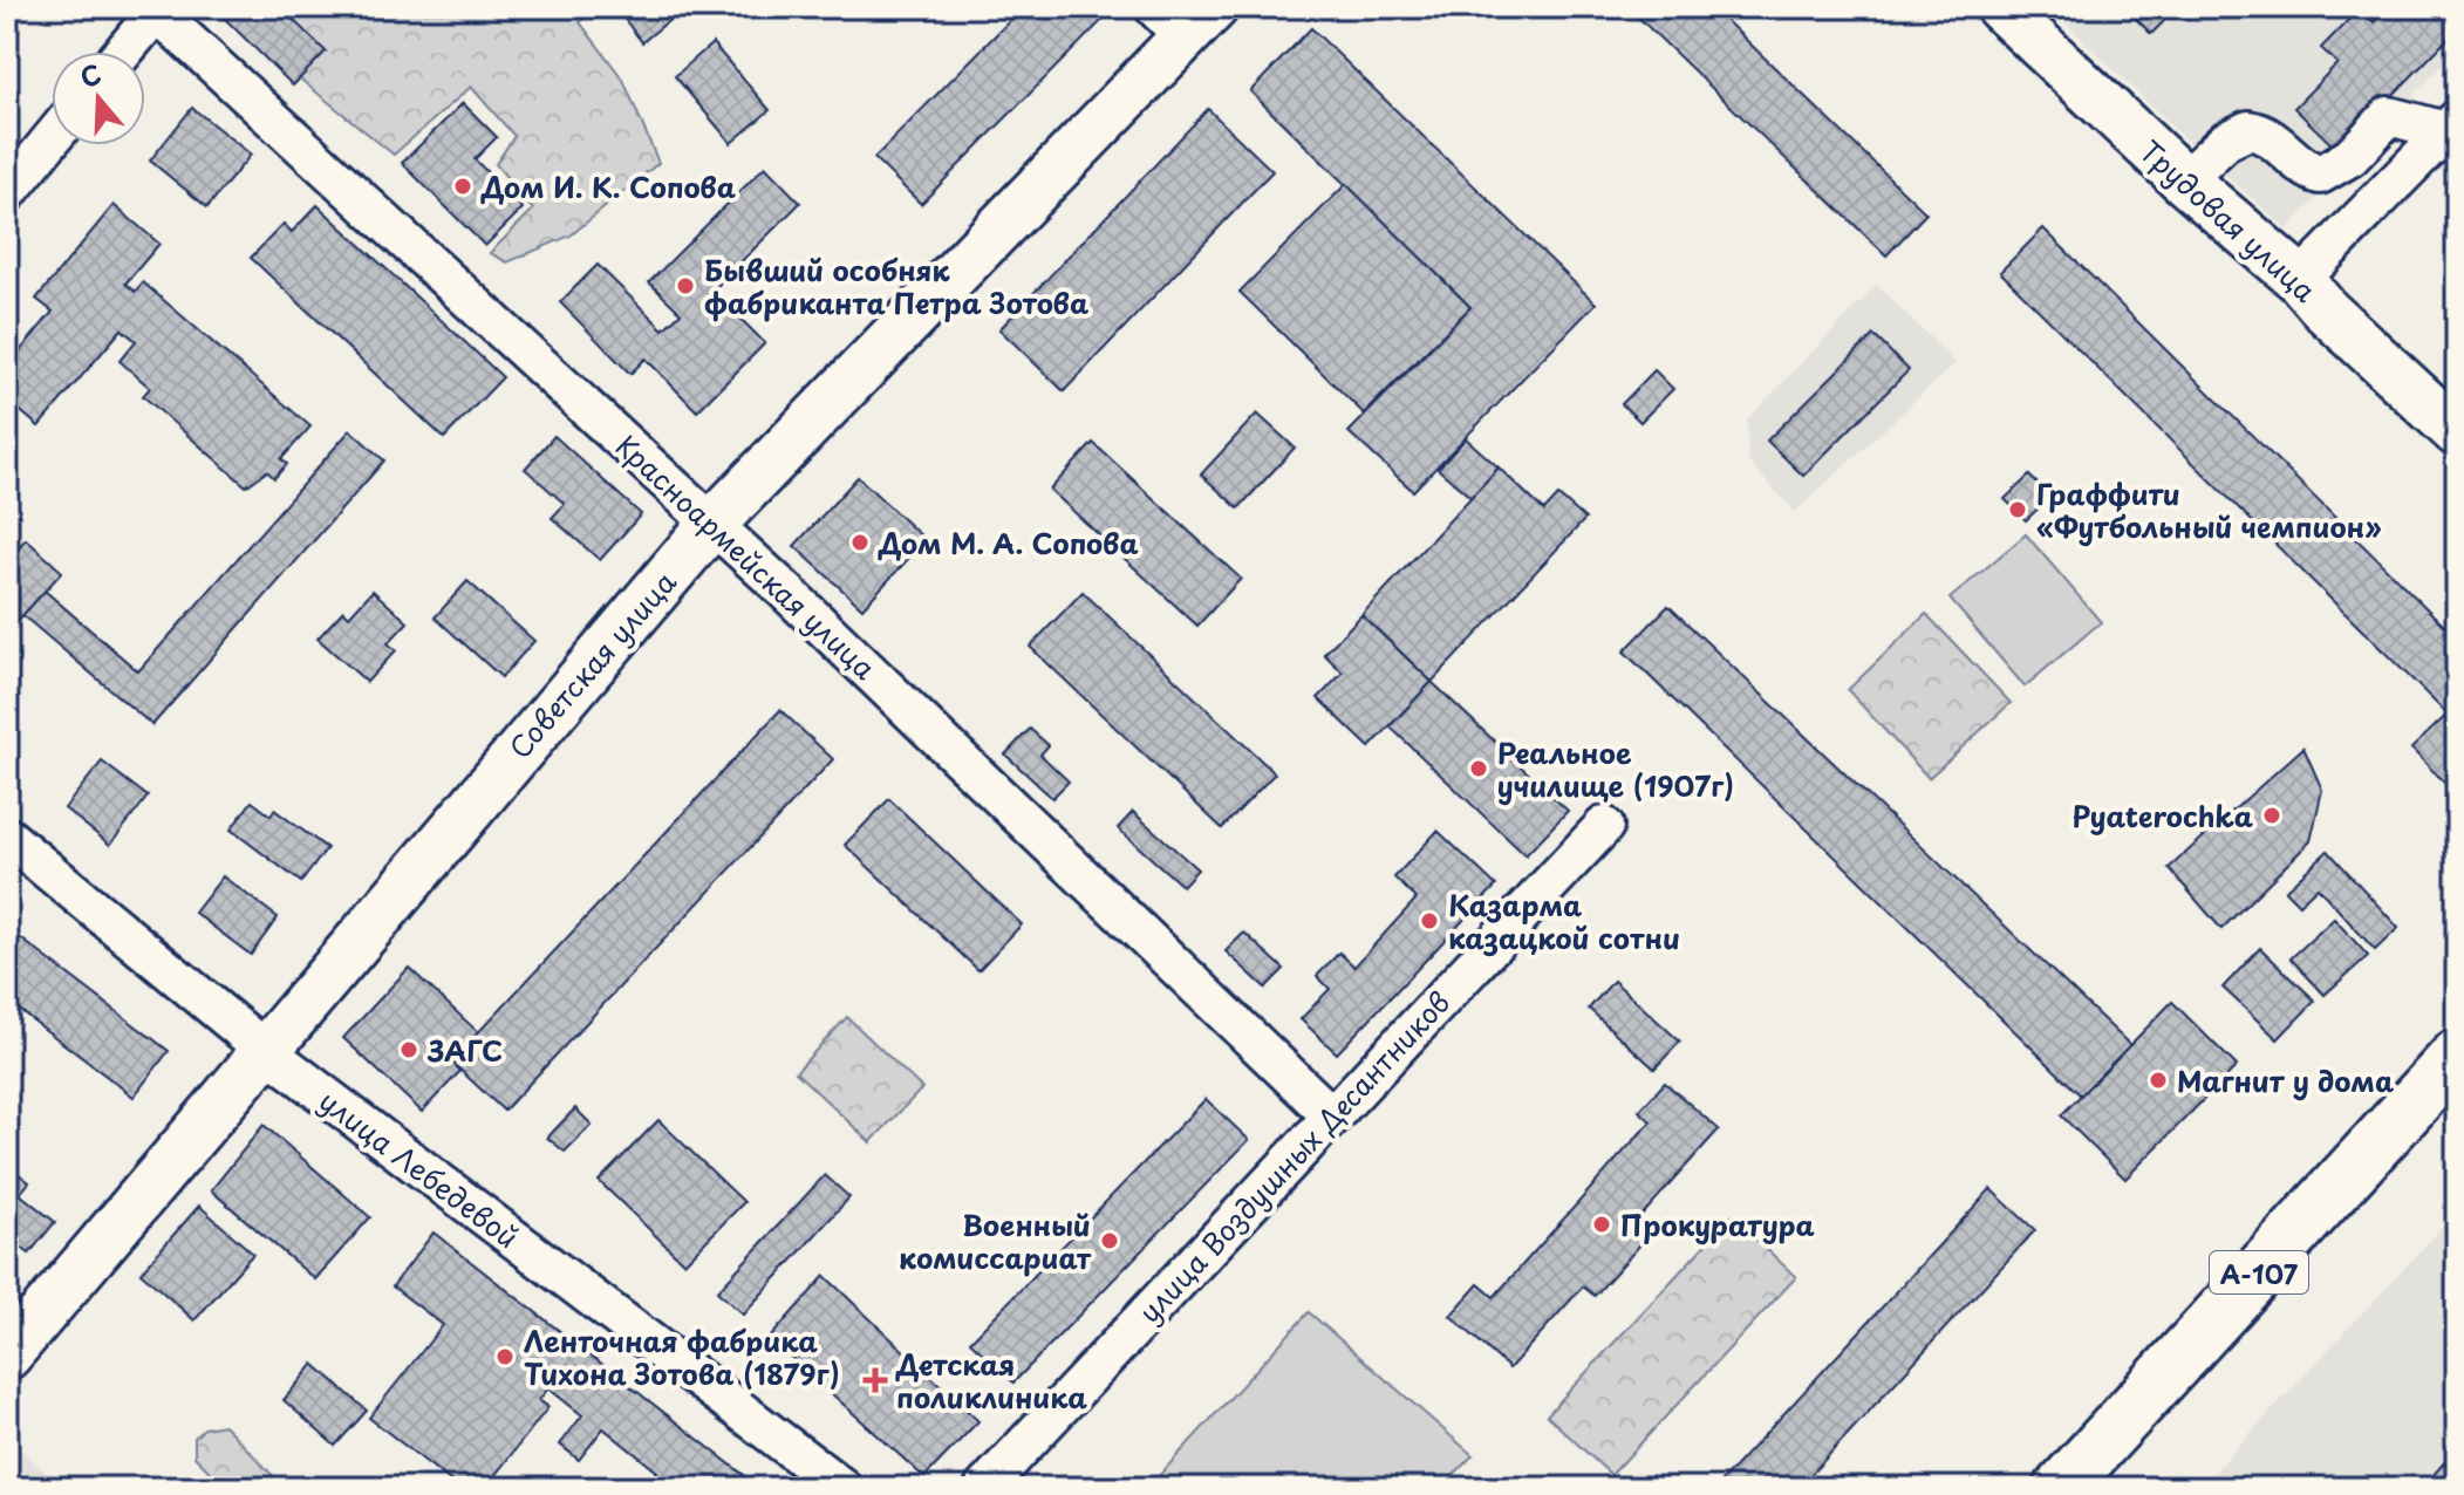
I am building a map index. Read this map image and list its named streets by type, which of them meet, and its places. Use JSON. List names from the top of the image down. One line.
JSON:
{"streets":{"main road":["А-107"],"street":["Трудовая улица","Красноармейская улица","Советская улица","улица Воздушных Десантников","улица Лебедевой"]},"crossings":[["Красноармейская улица","Советская улица"],["Красноармейская улица","улица Воздушных Десантников"],["Советская улица","улица Лебедевой"]],"places":{"other":["Дом И. К. Сопова","Бывший особняк фабриканта Петра Зотова","Граффити «Футбольный чемпион»","Дом М. А. Сопова","Реальное училище (1907г)","Pyaterochka","Казарма казацкой сотни","ЗАГС","Магнит у дома","Прокуратура","Военный комиссариат","Ленточная фабрика Тихона Зотова (1879г)"],"health":["Детская поликлиника"]},"north":"top"}
